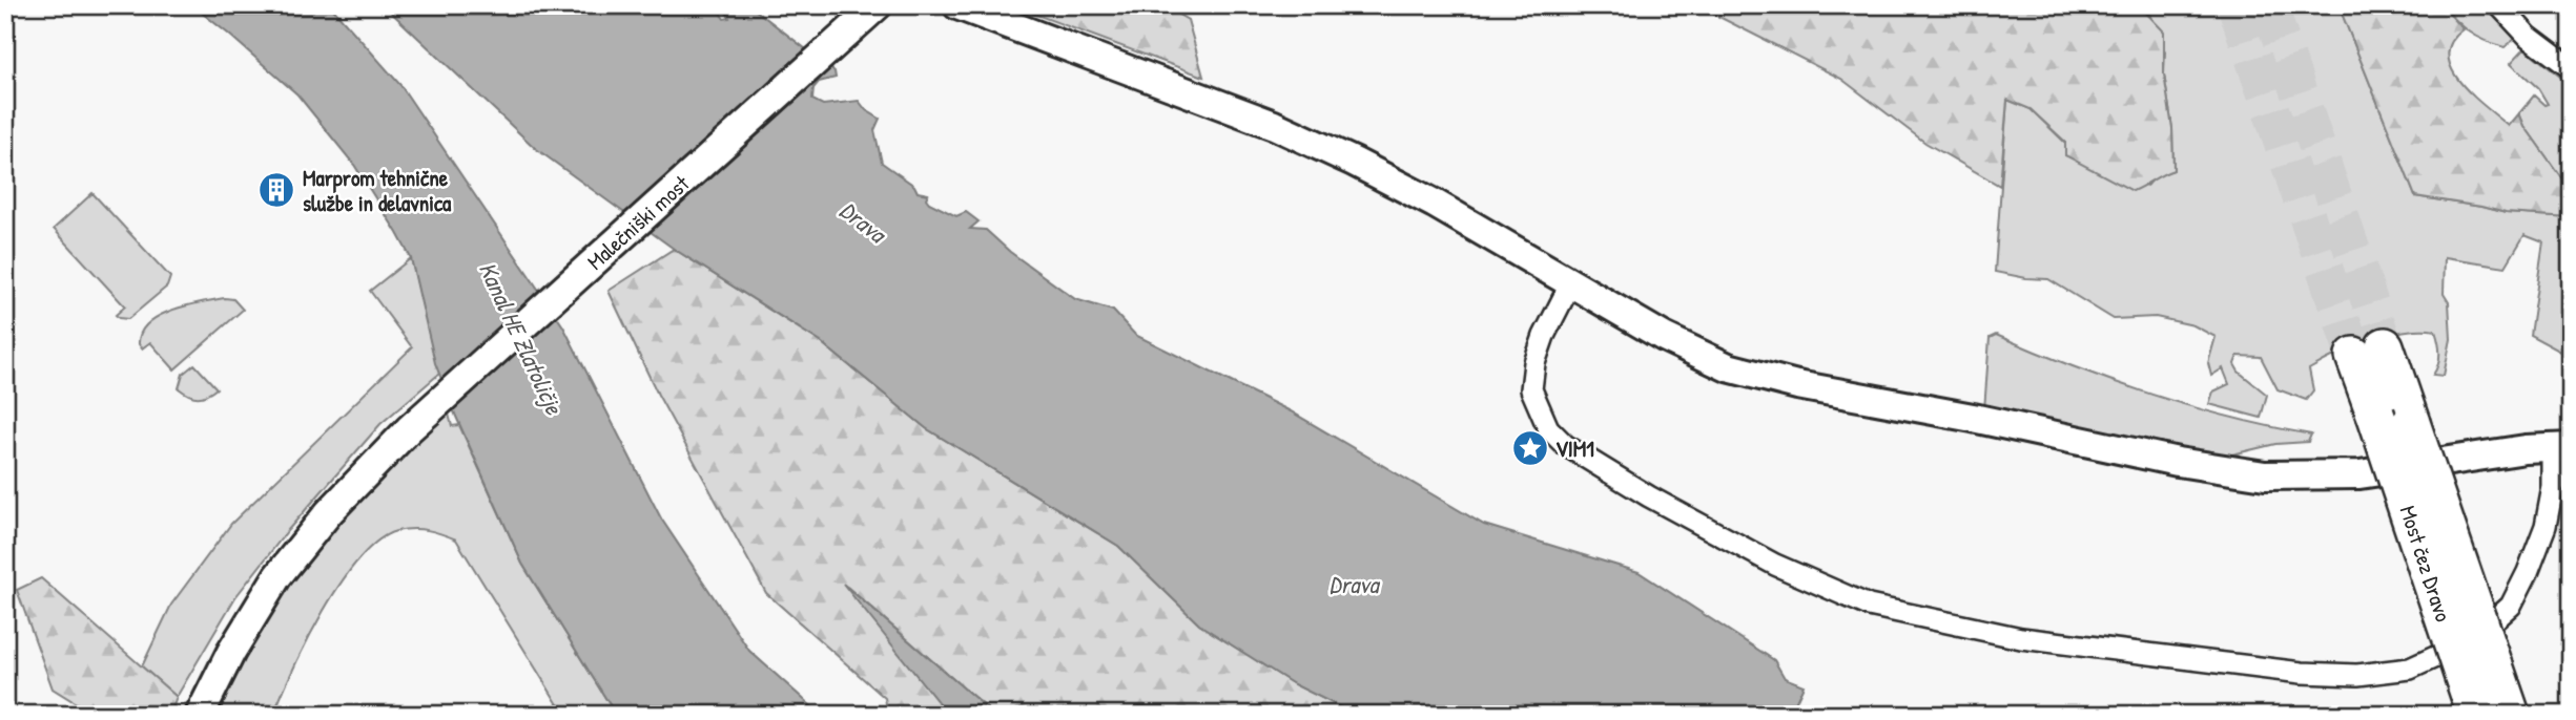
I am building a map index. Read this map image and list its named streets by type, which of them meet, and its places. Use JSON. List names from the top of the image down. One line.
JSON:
{"streets":{"highway":["Most čez Dravo"],"street":["Malečniški most"]},"water":["Drava","Kanal HE Zlatoličje"],"places":{"building":["Marprom tehnične službe in delavnica"],"place":["VIM1"]}}
